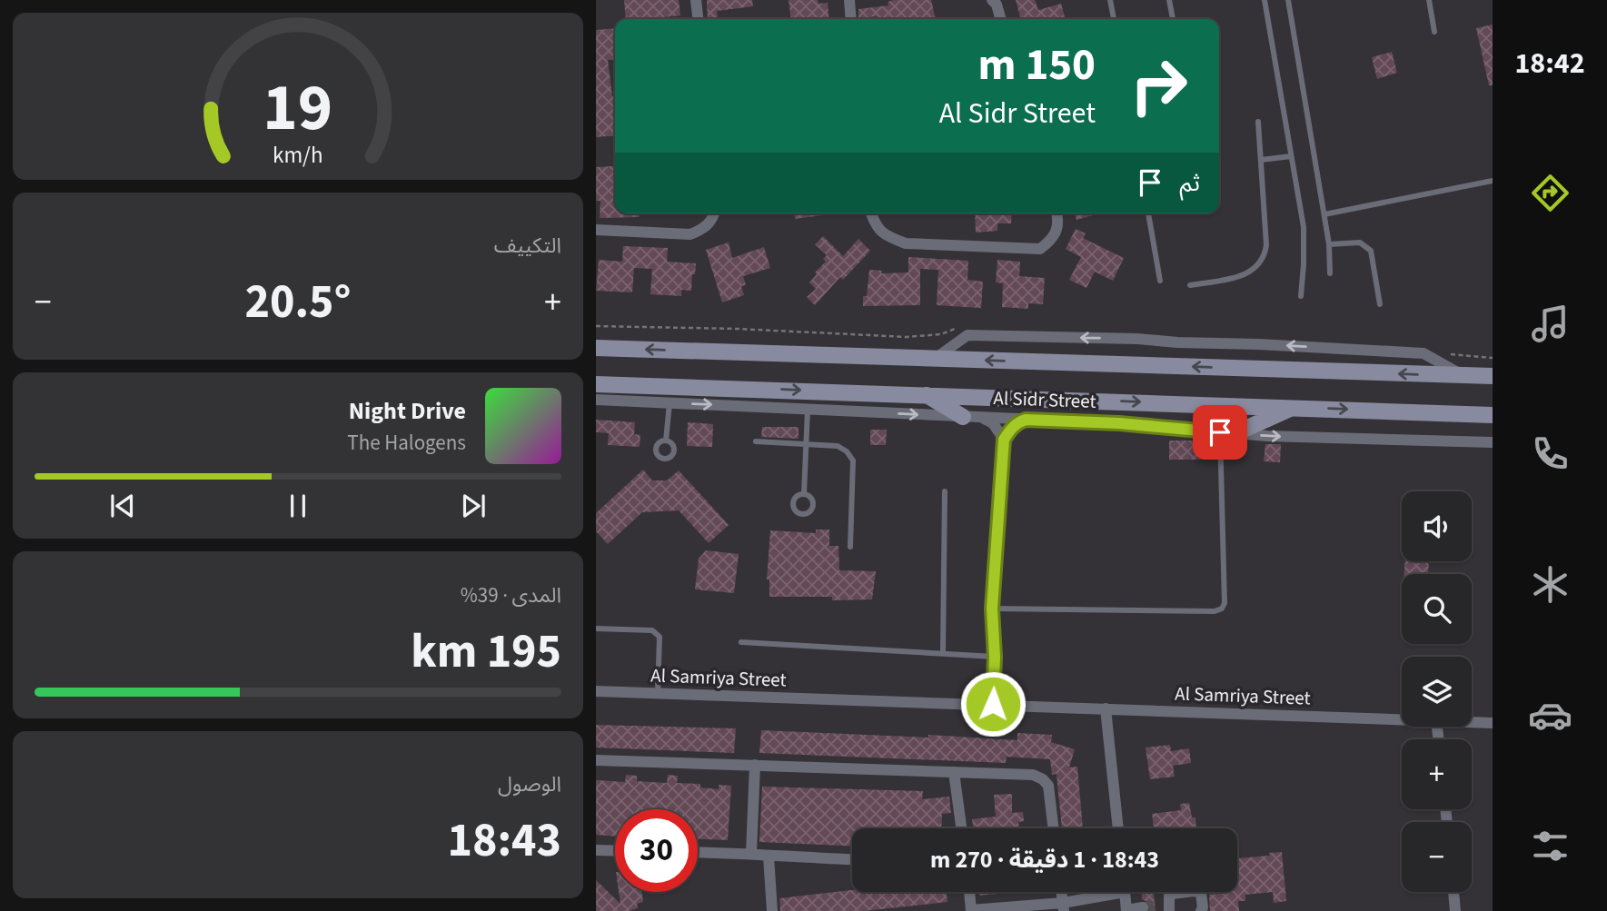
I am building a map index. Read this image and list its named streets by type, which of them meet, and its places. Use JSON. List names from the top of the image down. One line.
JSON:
{"streets":{"main road":["Al Sidr Street"],"street":["Al Samriya Street"]},"page":{"tabs":"18:42","turn":["150 m","Al Sidr Street"],"then":"ثم","tile":["التكييف",["المدى · 39%","195 km"],["الوصول","18:43"]],"heat":["−","20.5°","+"],"song":["Night Drive","The Halogens"],"map_buttons":["+","−"],"limit":"30","trip":"18:43 · 1 دقيقة · 270 m","gauge":["19","km/h"]}}
